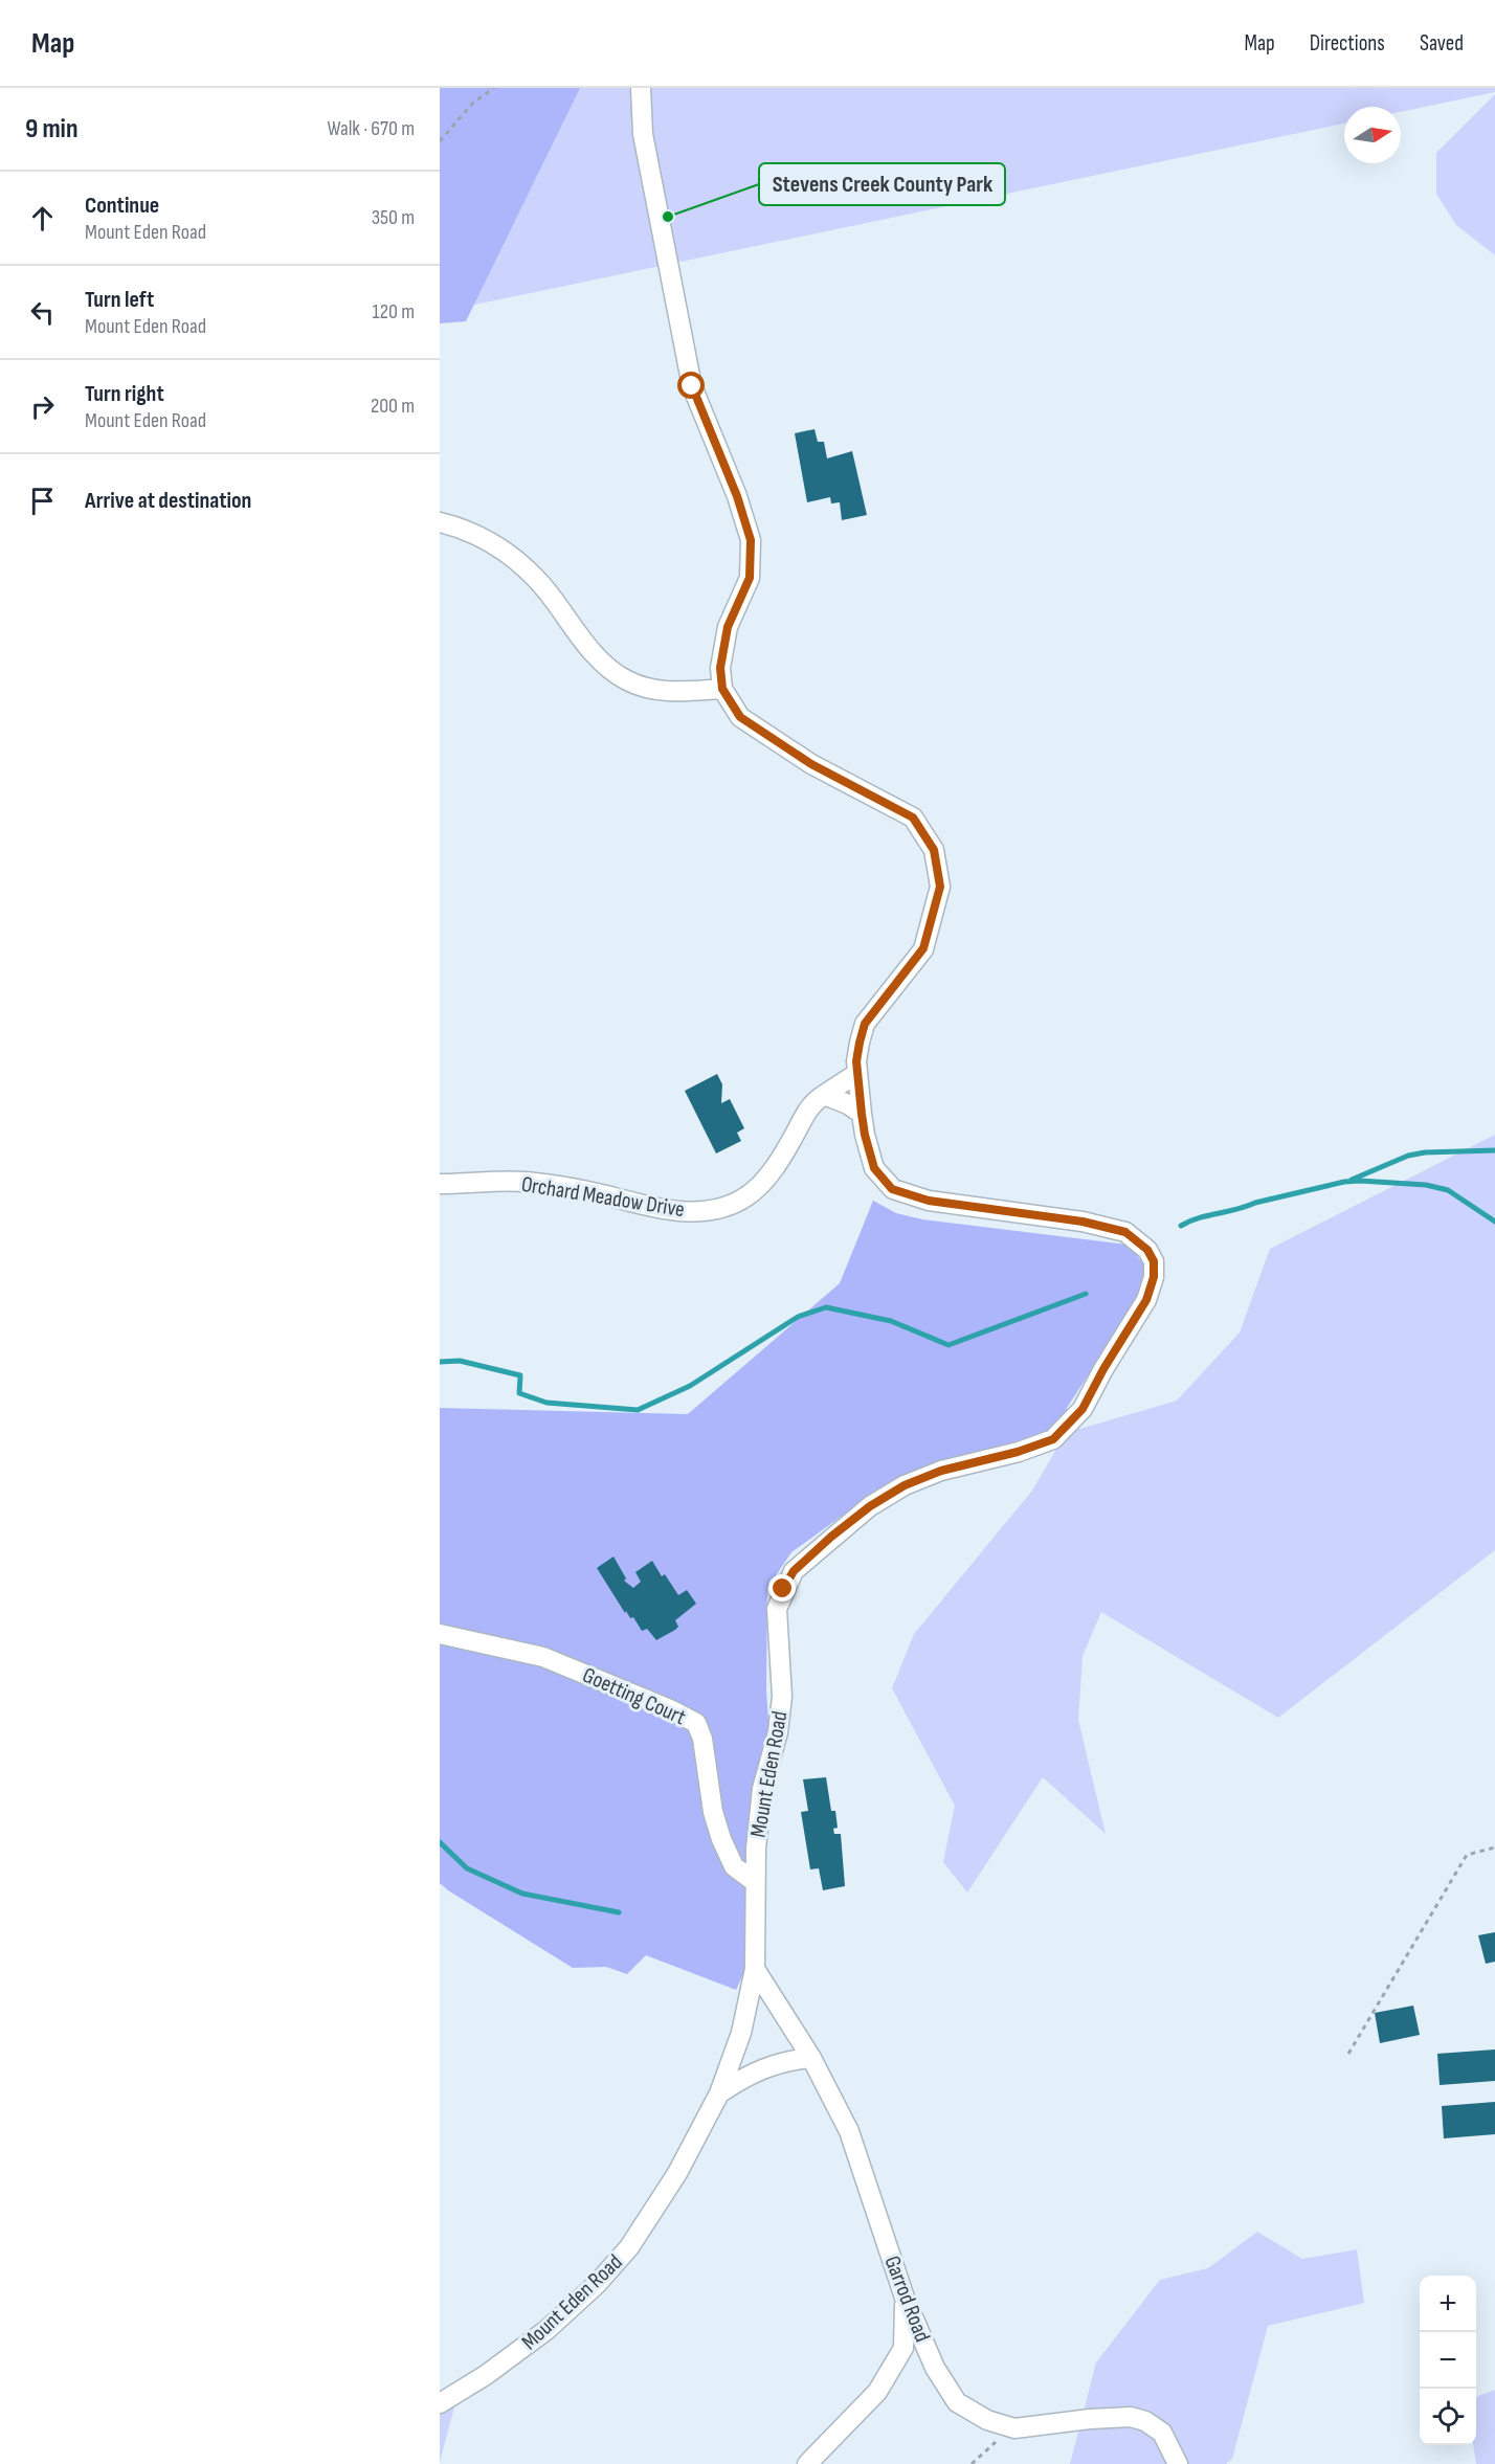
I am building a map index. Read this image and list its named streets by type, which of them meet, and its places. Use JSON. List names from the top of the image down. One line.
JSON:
{"streets":{"street":["Orchard Meadow Drive","Goetting Court","Mount Eden Road","Garrod Road"]},"crossings":[["Orchard Meadow Drive","Mount Eden Road"],["Goetting Court","Mount Eden Road"],["Mount Eden Road","Garrod Road"]],"places":["Stevens Creek County Park"],"north":"right","page":{"header":"Map","nav":["Map","Directions","Saved"],"heading":["9 min","Walk · 670 m"],"list":[["Continue","Mount Eden Road","350 m"],["Turn left","Mount Eden Road","120 m"],["Turn right","Mount Eden Road","200 m"],"Arrive at destination"],"map_buttons":["+","−"]}}
